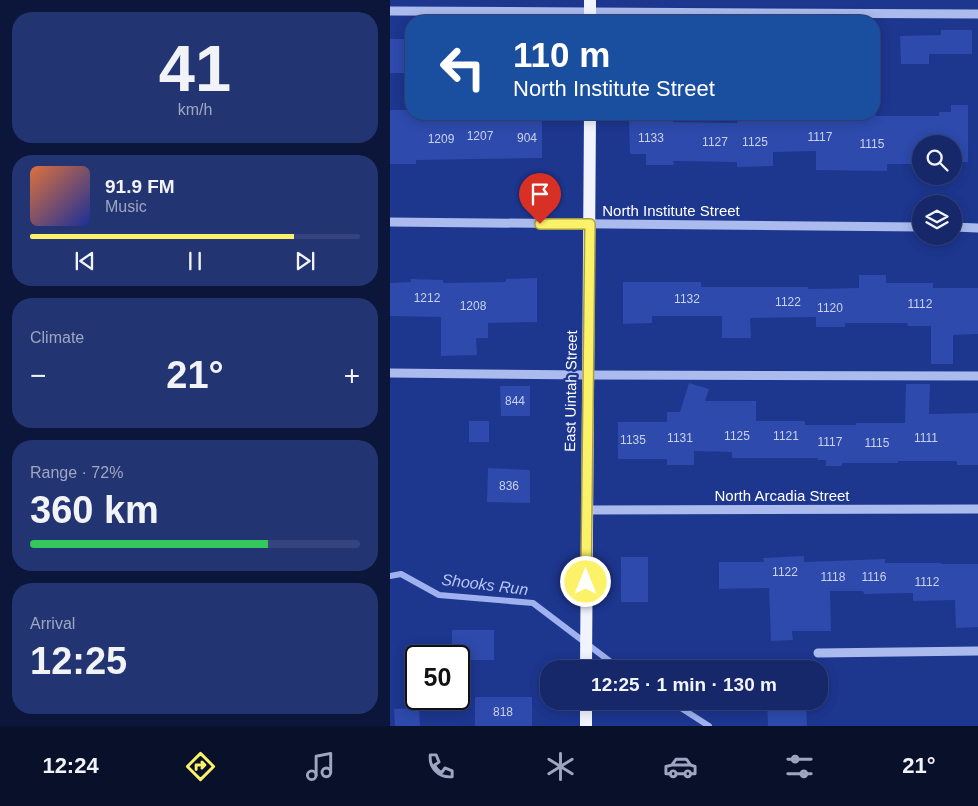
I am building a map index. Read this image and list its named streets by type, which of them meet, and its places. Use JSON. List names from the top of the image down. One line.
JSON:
{"streets":{"main road":["East Uintah Street"],"street":["North Institute Street","North Arcadia Street"]},"crossings":[["North Institute Street","East Uintah Street"],["East Uintah Street","North Arcadia Street"]],"water":["Shooks Run"],"house_numbers":["1207","1117","904","1133","1209","1127","1125","1115","1212","1132","1122","1112","1208","1120","844","1125","1121","1131","1111","1135","1117","1115","836","1122","1118","1116","1112","818"],"page":{"tile":[["41","km/h"],"Climate",["Range · 72%","360 km"],["Arrival","12:25"]],"turn":["110 m","North Institute Street"],"song":["91.9 FM","Music"],"heat":["−","21°","+"],"limit":"50","trip":"12:25 · 1 min · 130 m","tabs":["12:24","21°"]}}
